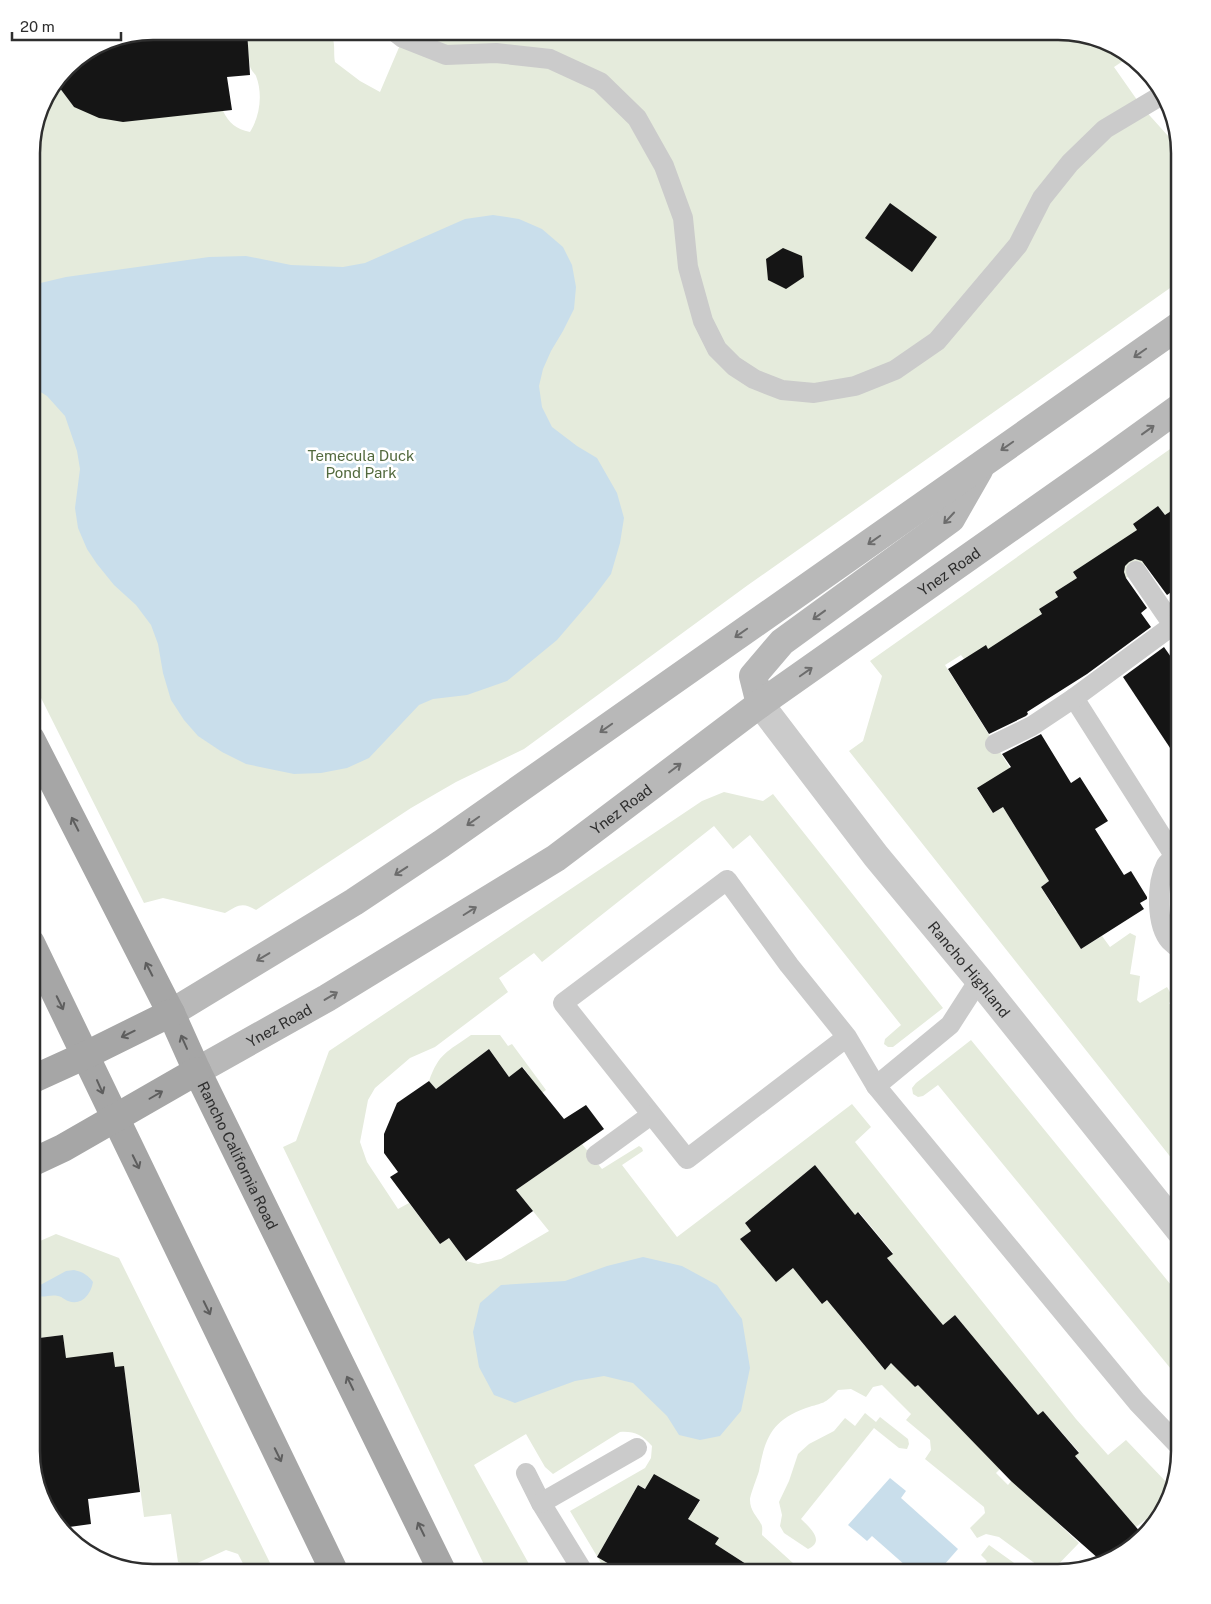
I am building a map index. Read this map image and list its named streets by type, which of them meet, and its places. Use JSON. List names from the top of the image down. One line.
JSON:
{"streets":{"main road":["Ynez Road","Rancho California Road"],"street":["Rancho Highland"]},"crossings":[["Ynez Road","Rancho Highland"],["Ynez Road","Rancho California Road"]],"parks":["Temecula Duck Pond Park"],"scale_bar":"20 m"}
